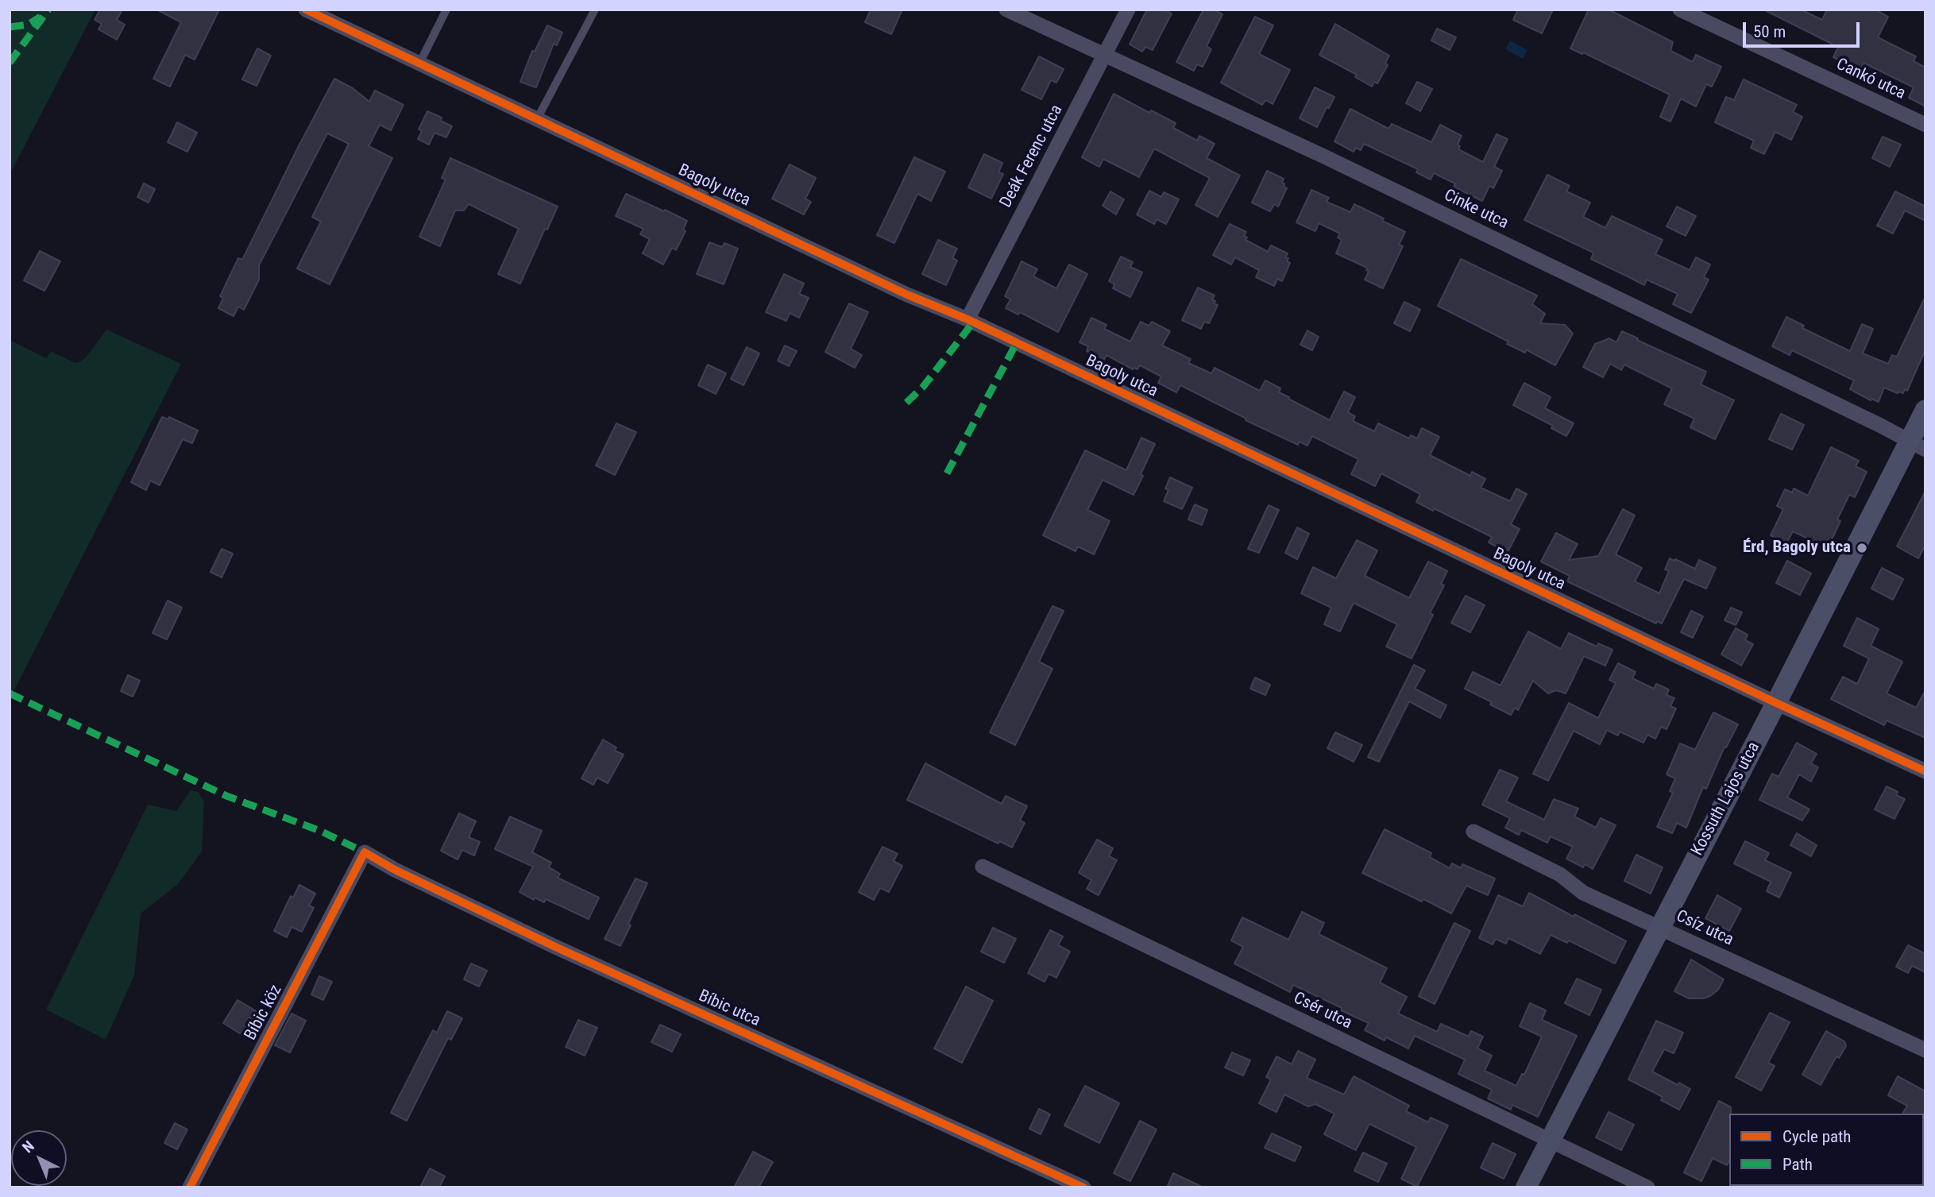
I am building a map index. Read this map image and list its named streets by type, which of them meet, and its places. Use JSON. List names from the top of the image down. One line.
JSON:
{"streets":{"street":["Cankó utca","Deák Ferenc utca","Bagoly utca","Cinke utca","Kossuth Lajos utca","Csíz utca","Bíbic utca","Csér utca","Bíbic köz"]},"crossings":[["Deák Ferenc utca","Bagoly utca"],["Deák Ferenc utca","Cinke utca"],["Bagoly utca","Kossuth Lajos utca"],["Cinke utca","Kossuth Lajos utca"],["Kossuth Lajos utca","Csíz utca"],["Kossuth Lajos utca","Csér utca"],["Bíbic utca","Bíbic köz"]],"places":["Érd, Bagoly utca"],"legend":["Cycle path","Path"],"scale_bar":"50 m","north":"top left"}
